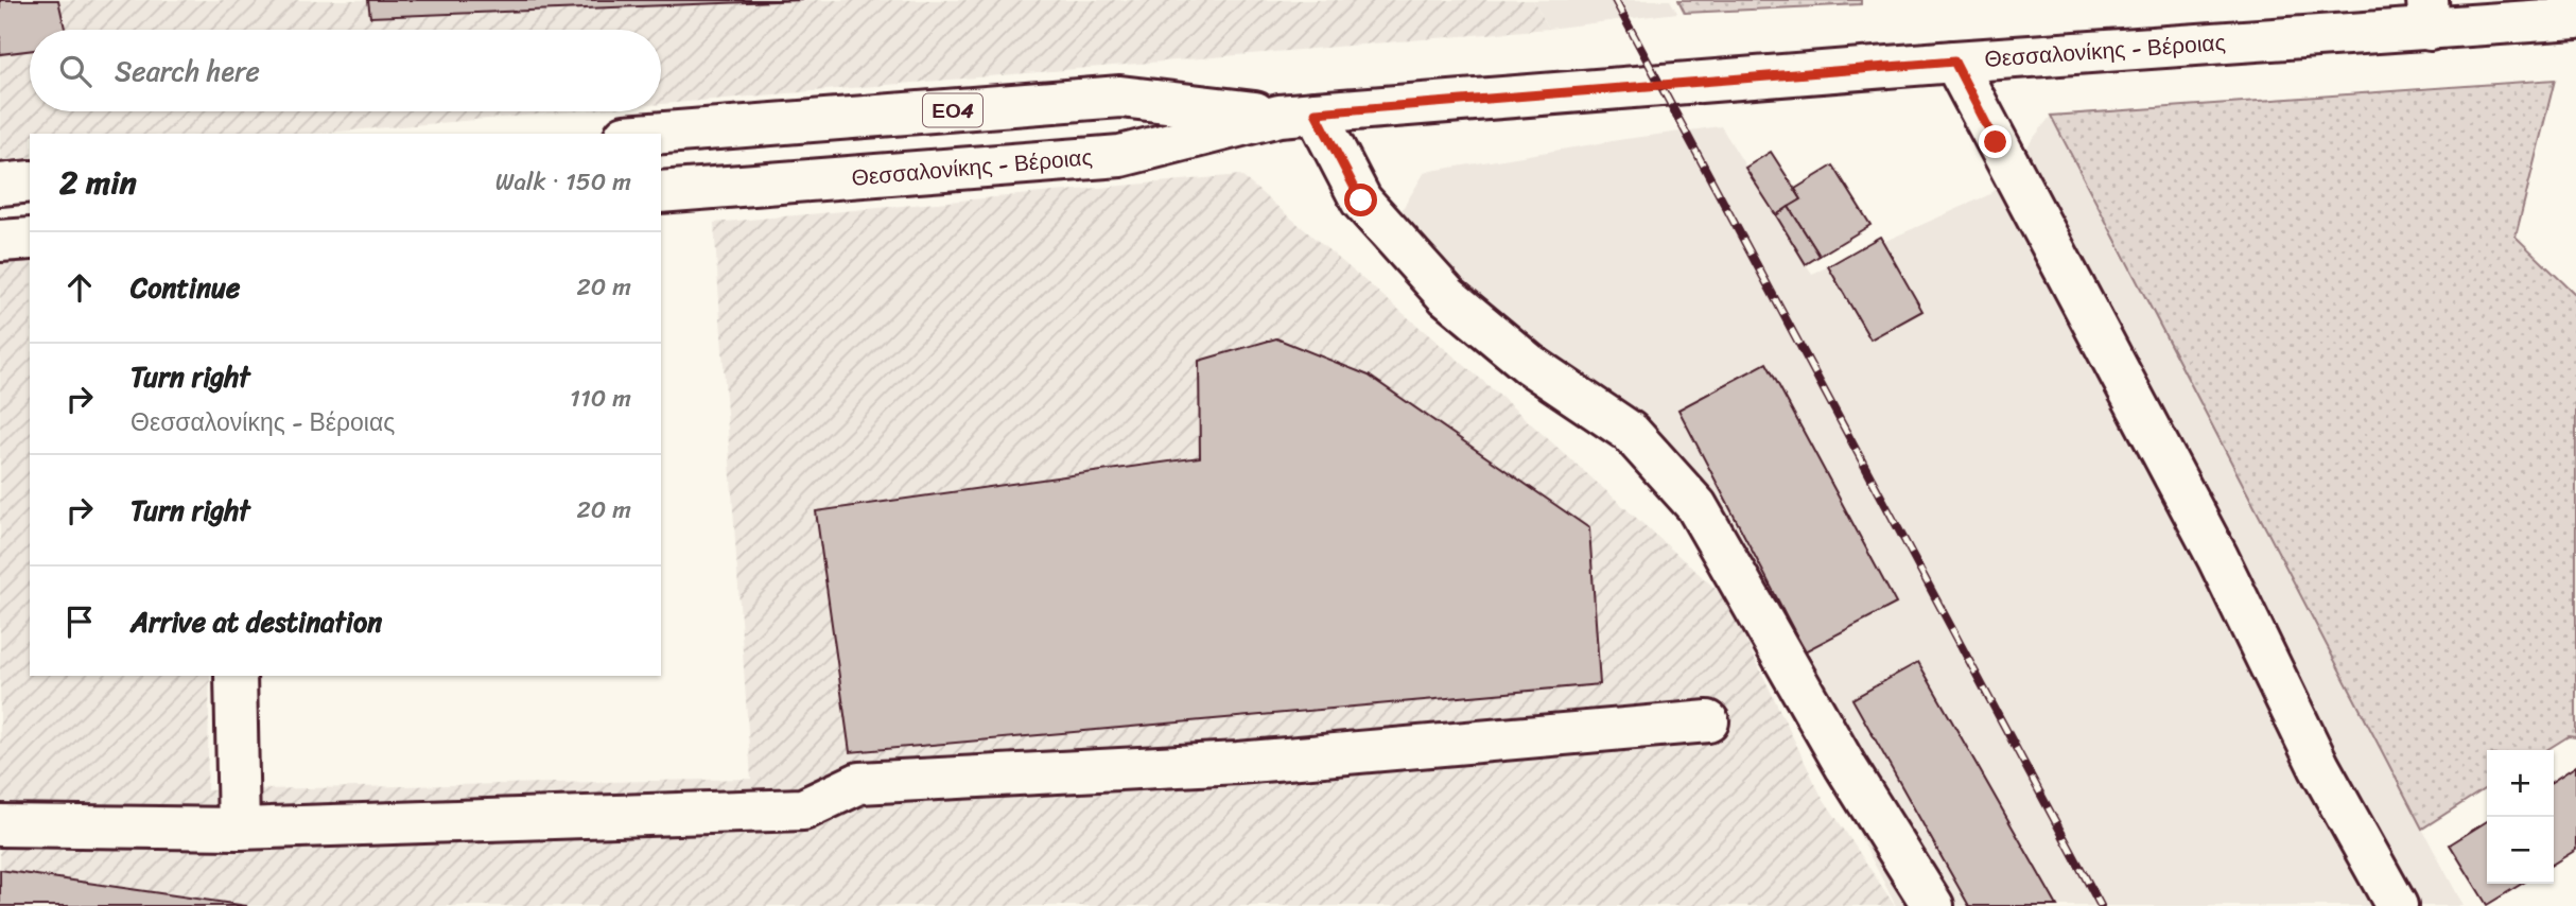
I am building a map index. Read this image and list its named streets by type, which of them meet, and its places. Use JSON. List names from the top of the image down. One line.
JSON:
{"streets":{"main road":["Θεσσαλονίκης - Βέροιας","ΕΟ4"]},"page":{"search":"Search here","heading":["2 min","Walk · 150 m"],"list":[["Continue","20 m"],["Turn right","Θεσσαλονίκης - Βέροιας","110 m"],["Turn right","20 m"],"Arrive at destination"],"map_buttons":["+","−"]}}
